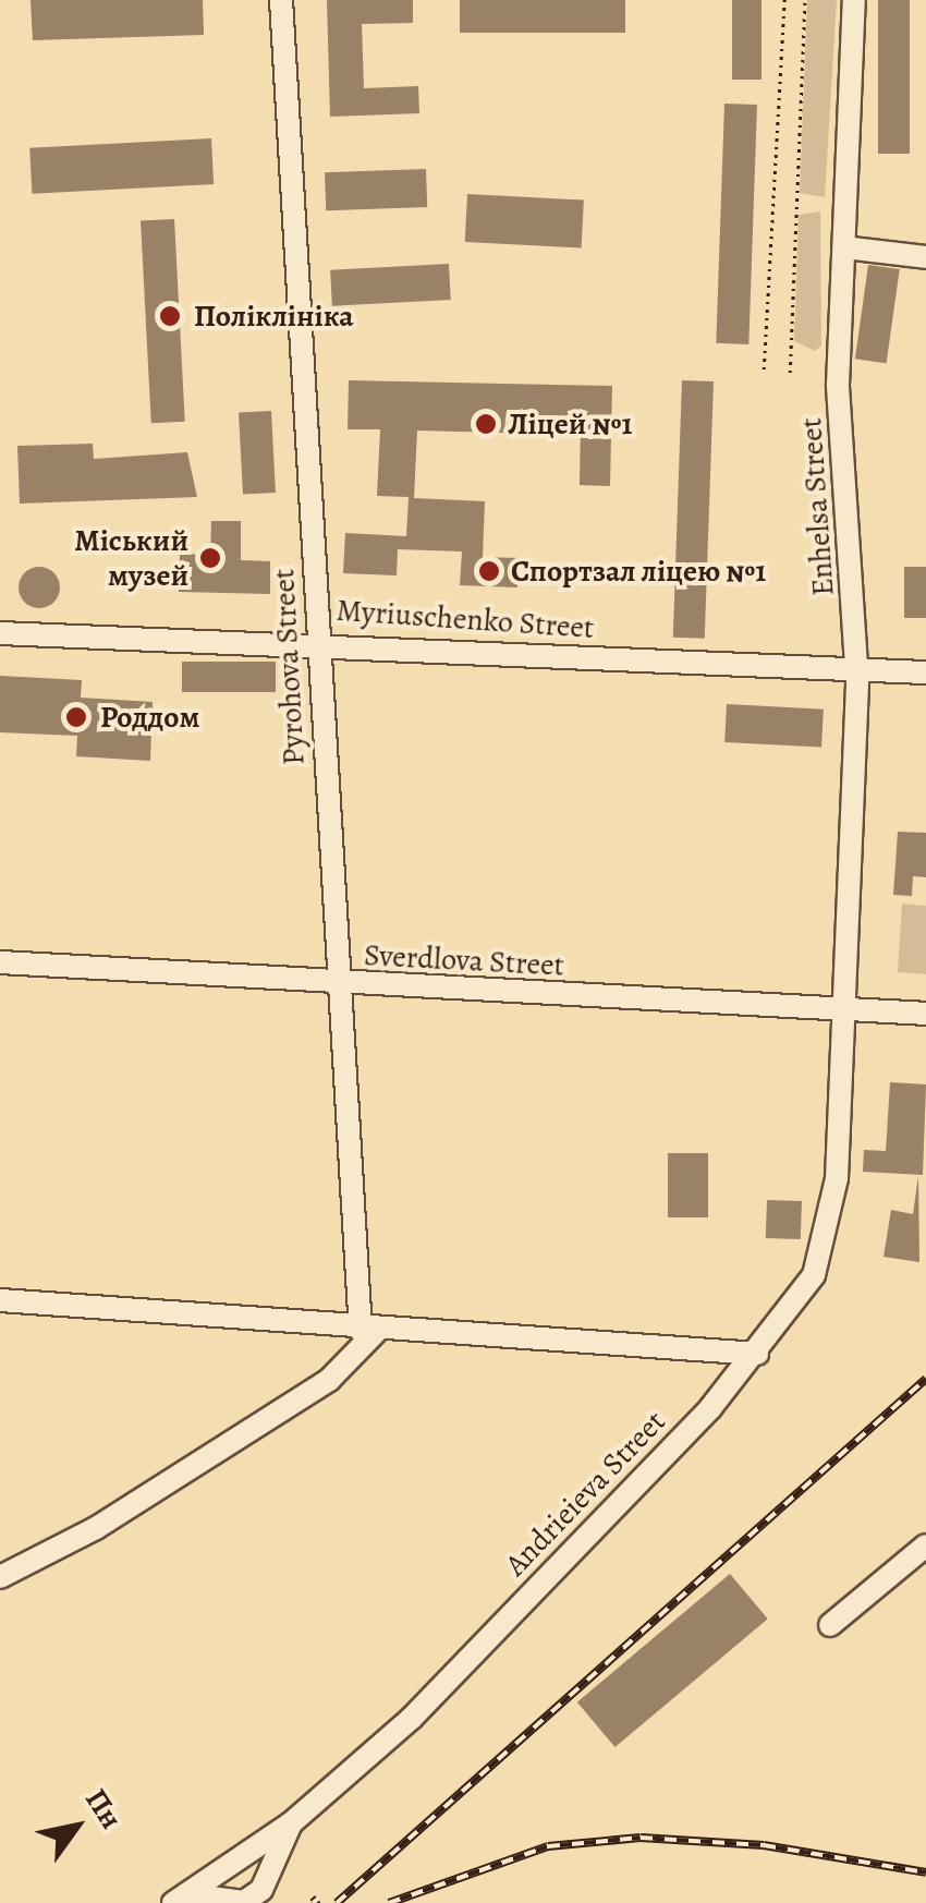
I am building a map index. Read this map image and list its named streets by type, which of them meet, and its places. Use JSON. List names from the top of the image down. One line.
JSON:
{"streets":{"street":["Enhelsa Street","Myriuschenko Street","Pyrohova Street","Sverdlova Street","Andrieieva Street"]},"crossings":[["Enhelsa Street","Myriuschenko Street"],["Enhelsa Street","Sverdlova Street"],["Enhelsa Street","Andrieieva Street"],["Myriuschenko Street","Pyrohova Street"],["Pyrohova Street","Sverdlova Street"],["Sverdlova Street","Andrieieva Street"]],"places":["Поліклініка","Ліцей №1","Міський музей","Спортзал ліцею №1","Роддом"],"north":"top right"}
